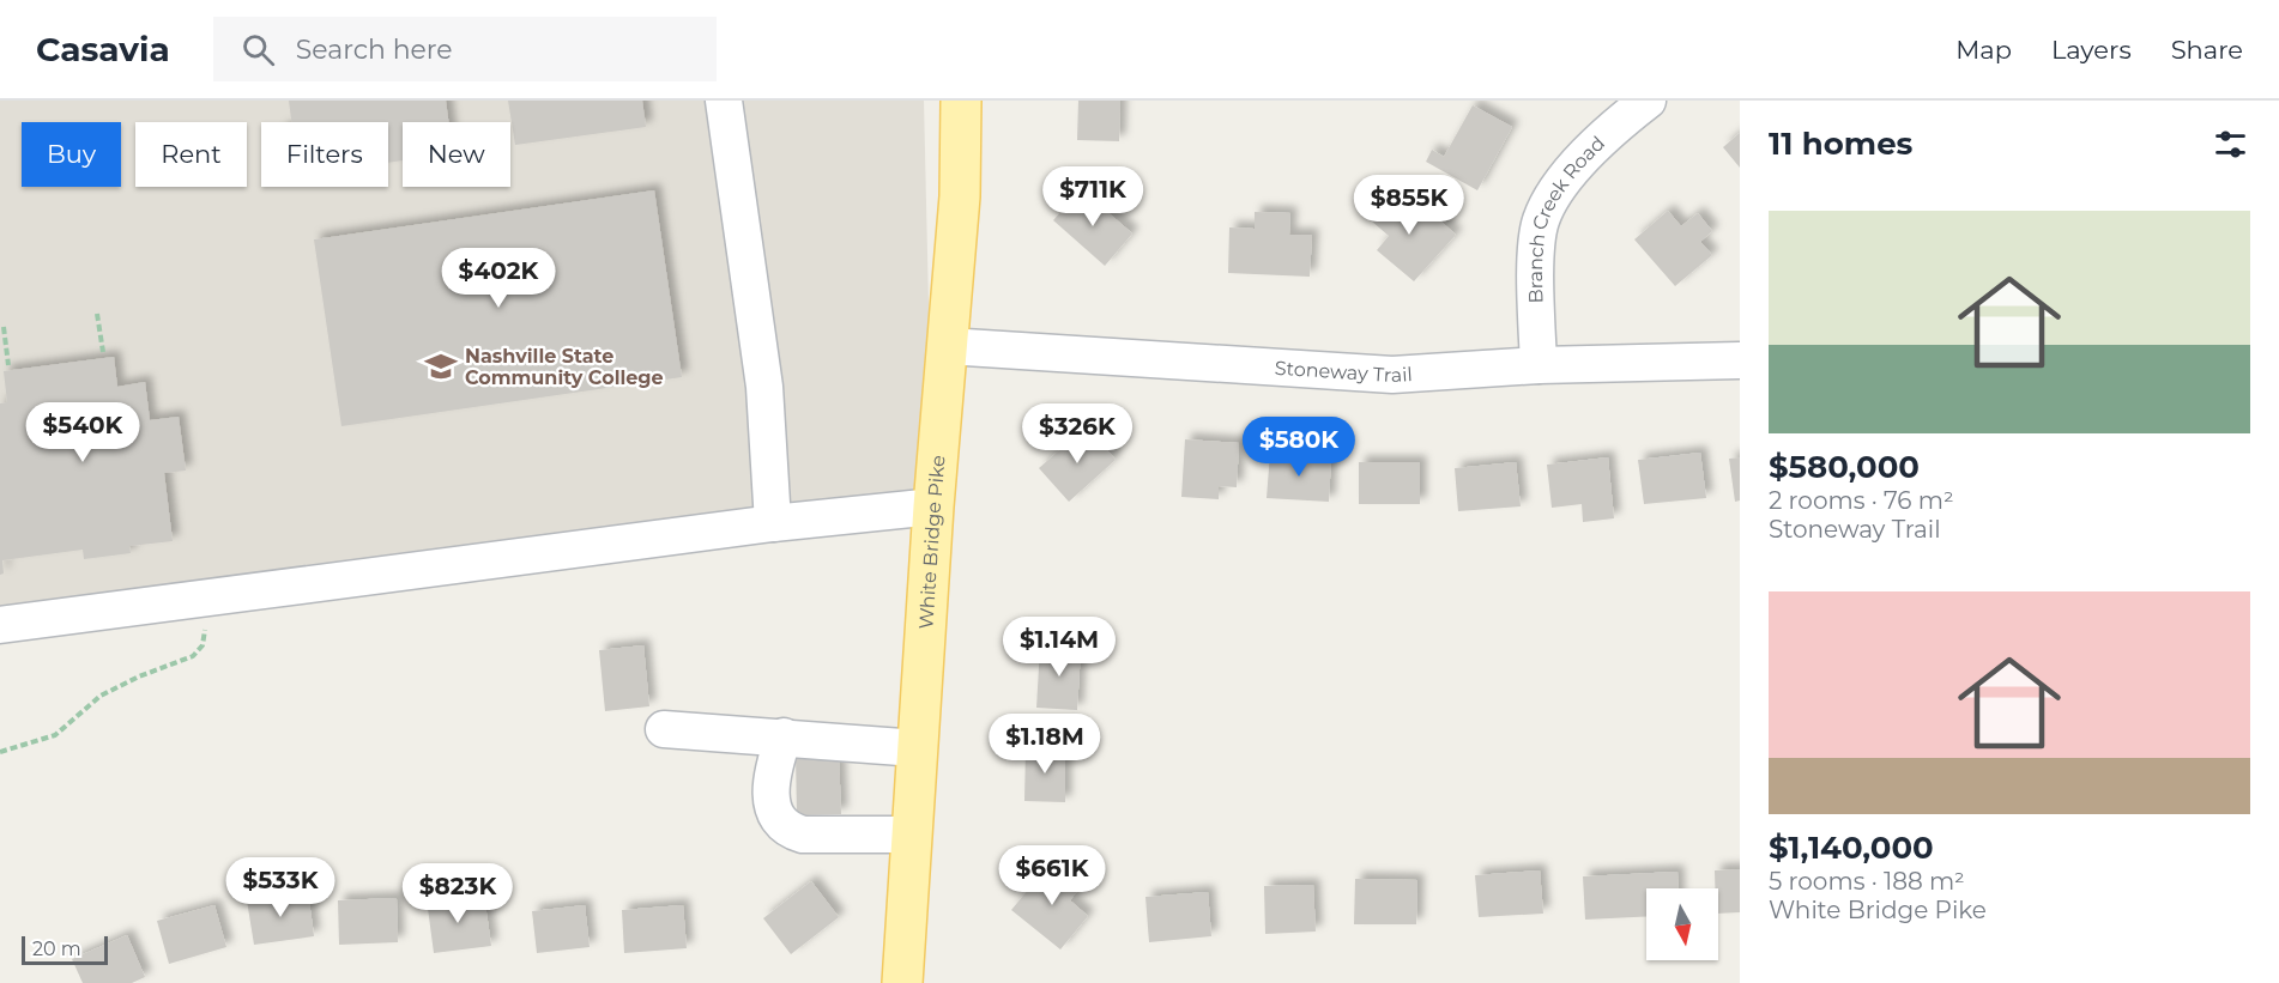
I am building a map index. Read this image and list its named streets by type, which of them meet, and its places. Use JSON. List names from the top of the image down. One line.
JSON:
{"streets":{"main road":["White Bridge Pike"],"street":["Branch Creek Road","Stoneway Trail"]},"crossings":[["Branch Creek Road","Stoneway Trail"],["Stoneway Trail","White Bridge Pike"]],"places":{"school or university":["Nashville State Community College"]},"scale_bar":"20 m","north":"bottom","page":{"header":"Casavia","search":"Search here","nav":["Map","Layers","Share"],"heading":"11 homes","chip":["Buy","Rent","Filters","New"],"price":["$711K","$855K","$402K","$540K","$326K","$580K","$1.14M","$1.18M","$661K","$533K","$823K"],"list":[{"name":"$580,000","note":"2 rooms · 76 m² · Stoneway Trail"},{"name":"$1,140,000","note":"5 rooms · 188 m² · White Bridge Pike"}],"scale":"20 m"}}
